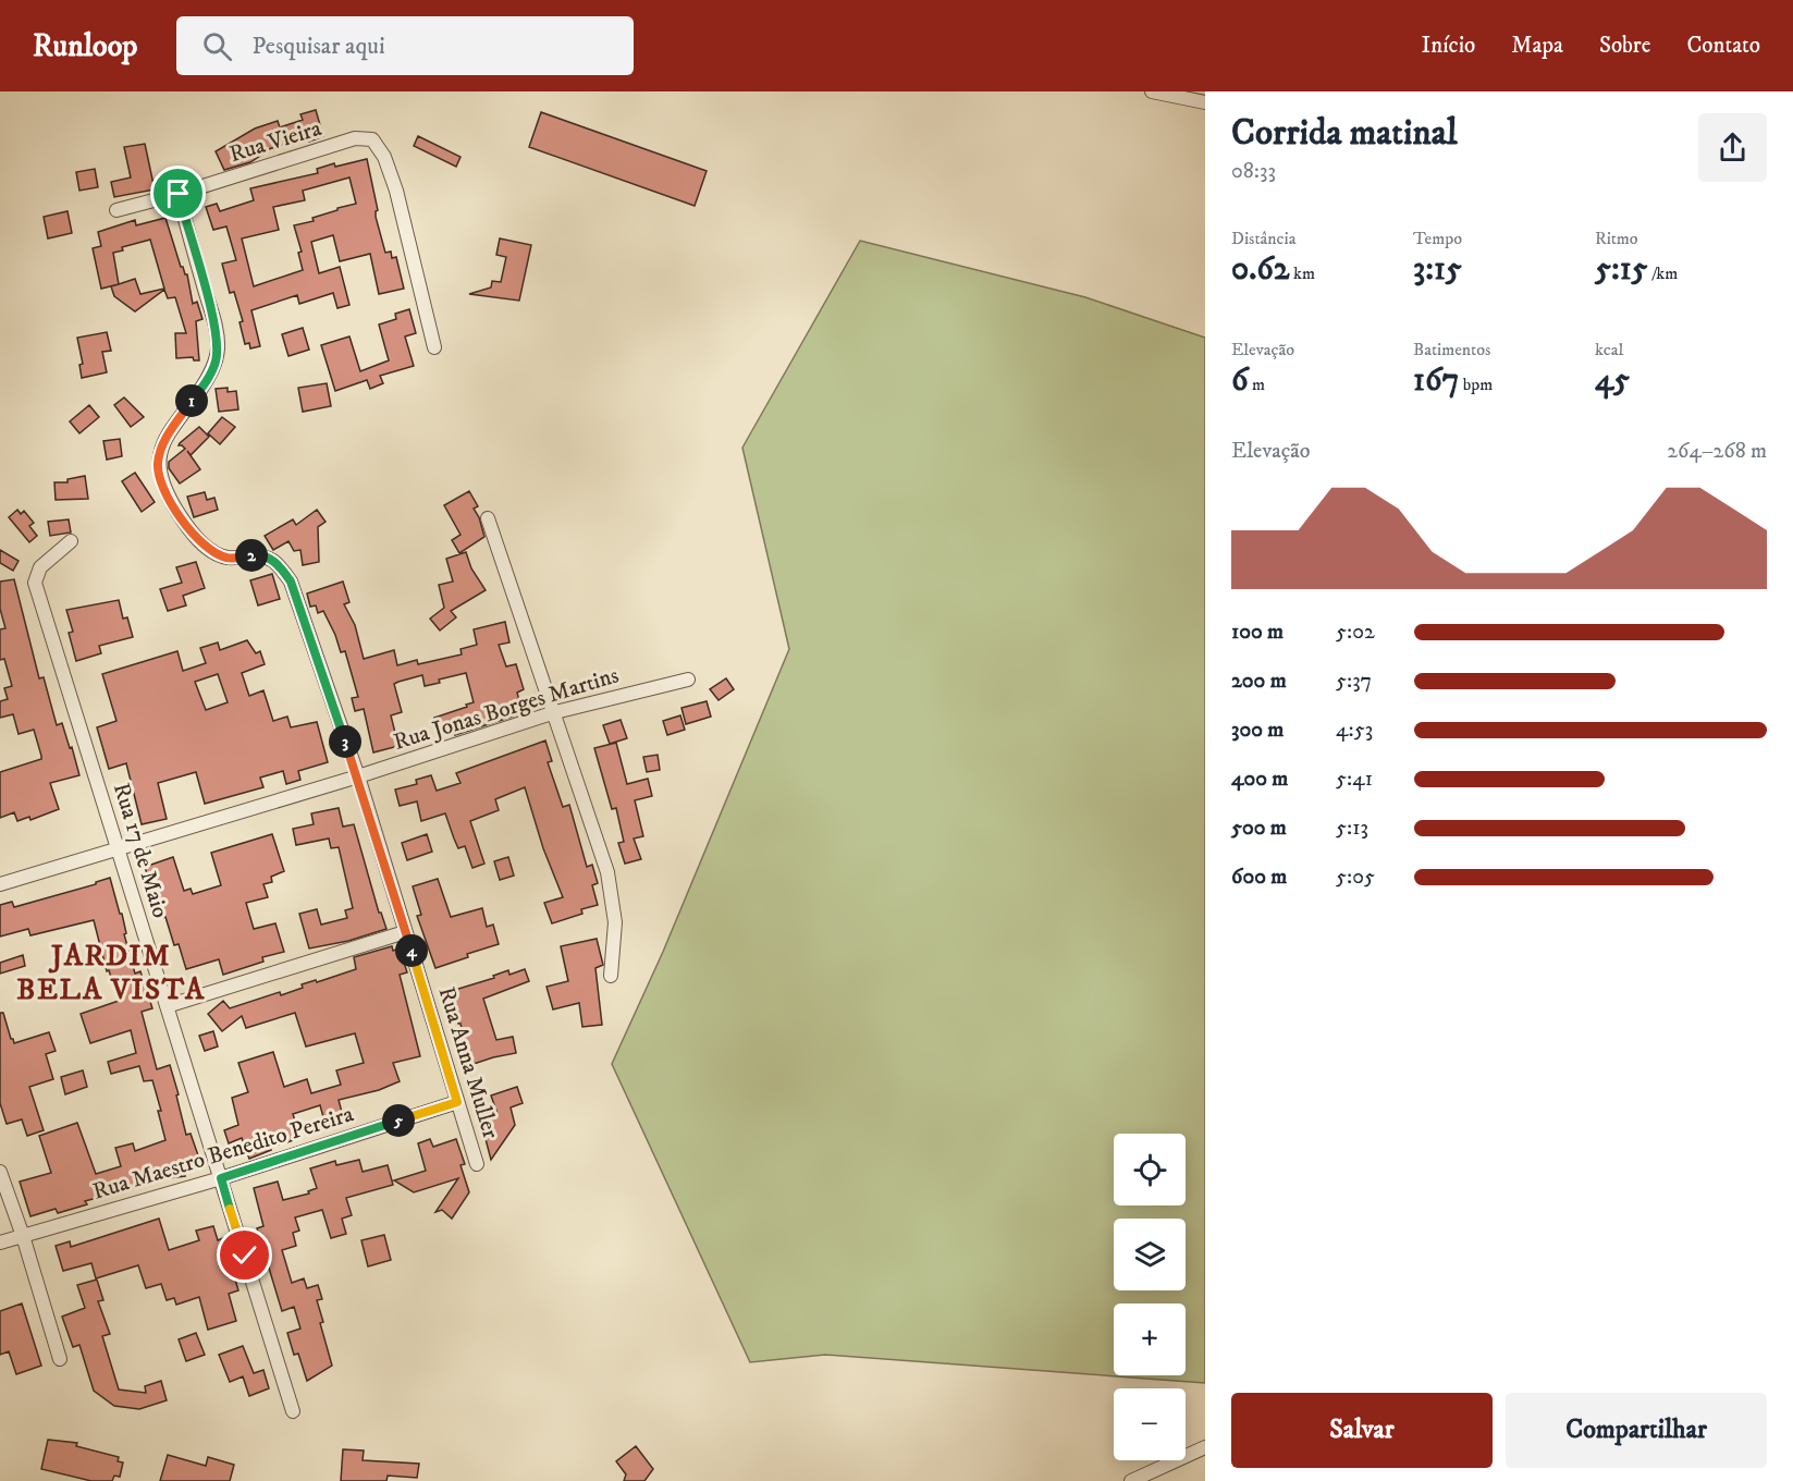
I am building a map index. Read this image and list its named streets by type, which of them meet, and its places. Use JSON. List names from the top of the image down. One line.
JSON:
{"streets":{"street":["Rua Vieira","Rua Jonas Borges Martins","Rua 17 de Maio","Rua Anna Muller","Rua Maestro Benedito Pereira"]},"crossings":[["Rua Vieira","Rua Anna Muller"],["Rua Jonas Borges Martins","Rua 17 de Maio"],["Rua Jonas Borges Martins","Rua Anna Muller"],["Rua 17 de Maio","Rua Maestro Benedito Pereira"],["Rua Anna Muller","Rua Maestro Benedito Pereira"]],"districts":["JARDIM BELA VISTA"],"page":{"header":"Runloop","search":"Pesquisar aqui","nav":["Início","Mapa","Sobre","Contato"],"heading":["Corrida matinal","08:33"],"stats":[["Distância","0.62 km"],["Tempo","3:15"],["Ritmo","5:15 /km"],["Elevação","6 m"],["Batimentos","167 bpm"],["kcal","45"]],"pins":["1","2","3","4","5"],"chart":["Elevação","264–268 m"],"list":[{"name":"100 m","note":"5:02"},{"name":"200 m","note":"5:37"},{"name":"300 m","note":"4:53"},{"name":"400 m","note":"5:41"},{"name":"500 m","note":"5:13"},{"name":"600 m","note":"5:05"}],"map_buttons":["+","−"],"buttons":["Salvar","Compartilhar"]}}
